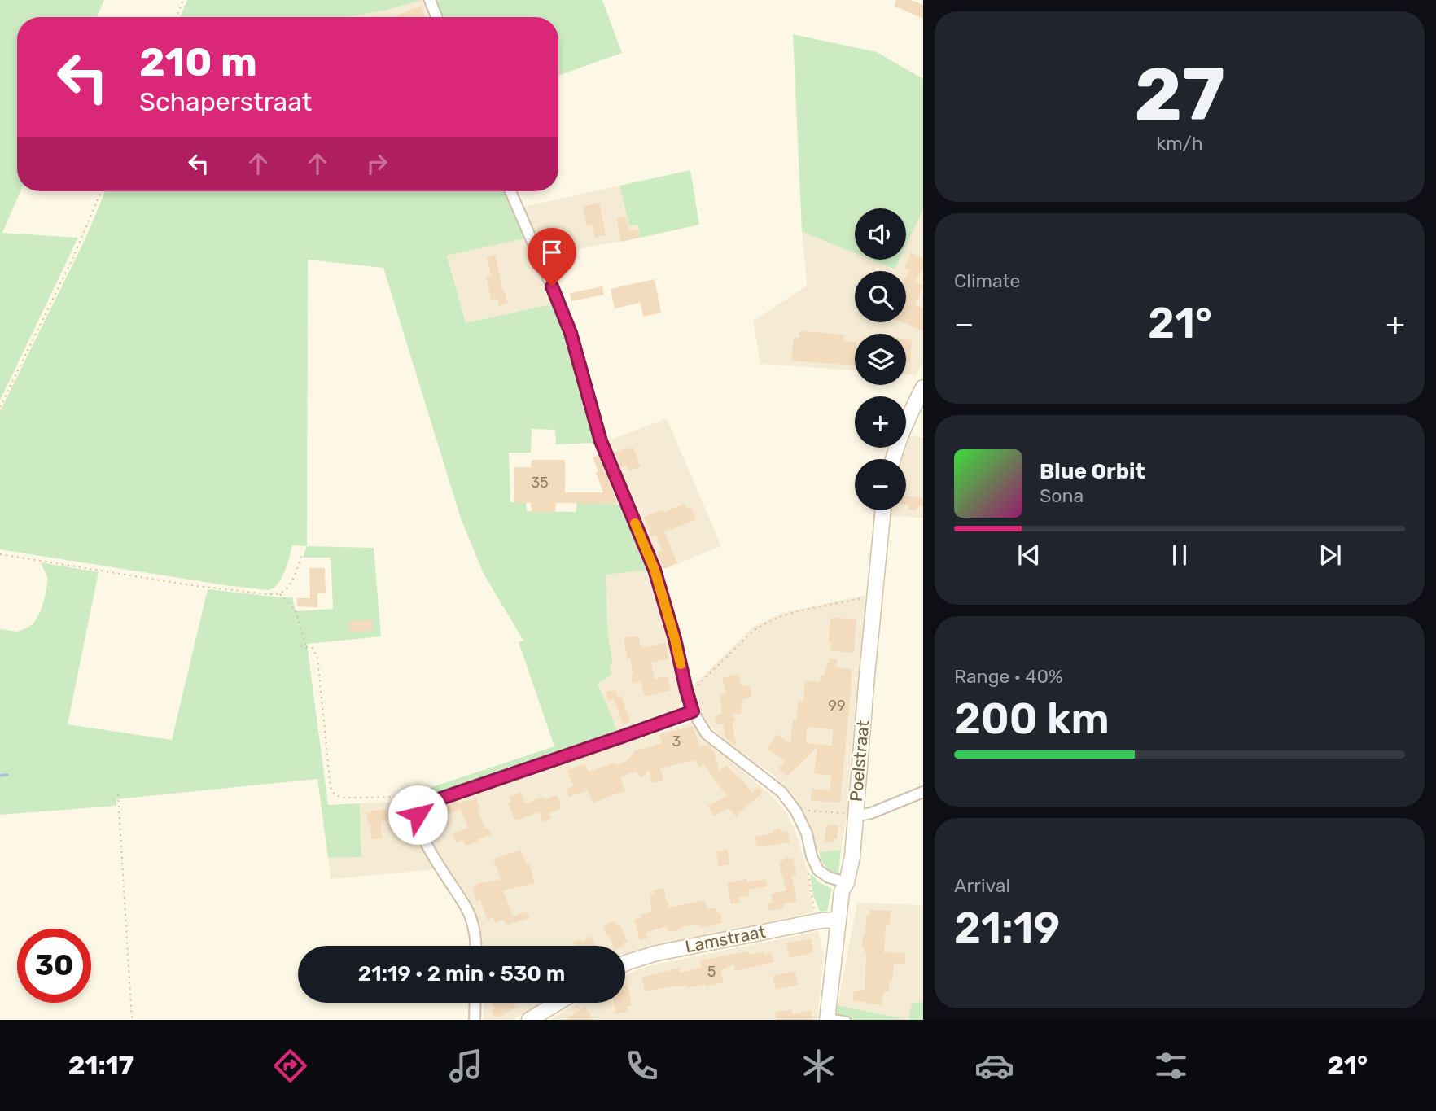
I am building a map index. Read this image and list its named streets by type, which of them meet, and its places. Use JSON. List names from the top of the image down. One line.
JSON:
{"streets":{"street":["Poelstraat","Lamstraat"]},"crossings":[["Poelstraat","Lamstraat"]],"house_numbers":["35","99","3","5"],"page":{"tile":[["27","km/h"],"Climate",["Range · 40%","200 km"],["Arrival","21:19"]],"turn":["210 m","Schaperstraat"],"map_buttons":["+","−"],"heat":["−","21°","+"],"song":["Blue Orbit","Sona"],"limit":"30","trip":"21:19 · 2 min · 530 m","tabs":["21:17","21°"]}}
